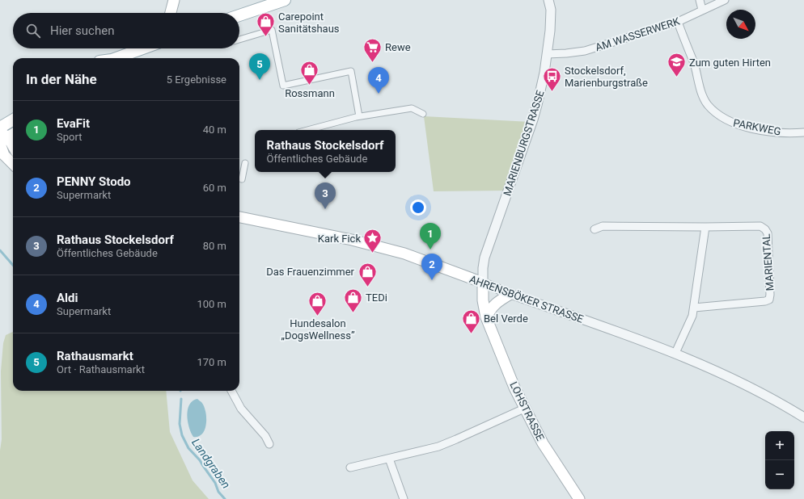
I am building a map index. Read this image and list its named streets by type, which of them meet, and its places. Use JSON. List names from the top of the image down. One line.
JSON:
{"streets":{"main road":["AHRENSBÖKER STRASSE","LOHSTRASSE"],"street":["AM WASSERWERK","PARKWEG","MARIENBURGSTRASSE","MARIENTAL"]},"crossings":[["AM WASSERWERK","PARKWEG"],["AM WASSERWERK","MARIENBURGSTRASSE"],["MARIENBURGSTRASSE","AHRENSBÖKER STRASSE"],["MARIENBURGSTRASSE","LOHSTRASSE"],["AHRENSBÖKER STRASSE","LOHSTRASSE"]],"water":["Landgraben"],"places":{"shop":["Carepoint Sanitätshaus","Rossmann","Das Frauenzimmer","TEDi","Hundesalon „DogsWellness”","Bel Verde"],"supermarket":["Rewe"],"school or university":["Zum guten Hirten"],"bus stop":["Stockelsdorf, Marienburgstraße"],"place":["Kark Fick"]},"north":"bottom right","page":{"search":"Hier suchen","pins":["5","4","3","1","2"],"heading":["In der Nähe","5 Ergebnisse"],"list":[{"mark":"1","name":"EvaFit","note":"Sport","value":"40 m"},{"mark":"2","name":"PENNY Stodo","note":"Supermarkt","value":"60 m"},{"mark":"3","name":"Rathaus Stockelsdorf","note":"Öffentliches Gebäude","value":"80 m"},{"mark":"4","name":"Aldi","note":"Supermarkt","value":"100 m"},{"mark":"5","name":"Rathausmarkt","note":"Ort · Rathausmarkt","value":"170 m"}],"popup":["Rathaus Stockelsdorf","Öffentliches Gebäude"],"map_buttons":["+","−"]}}
